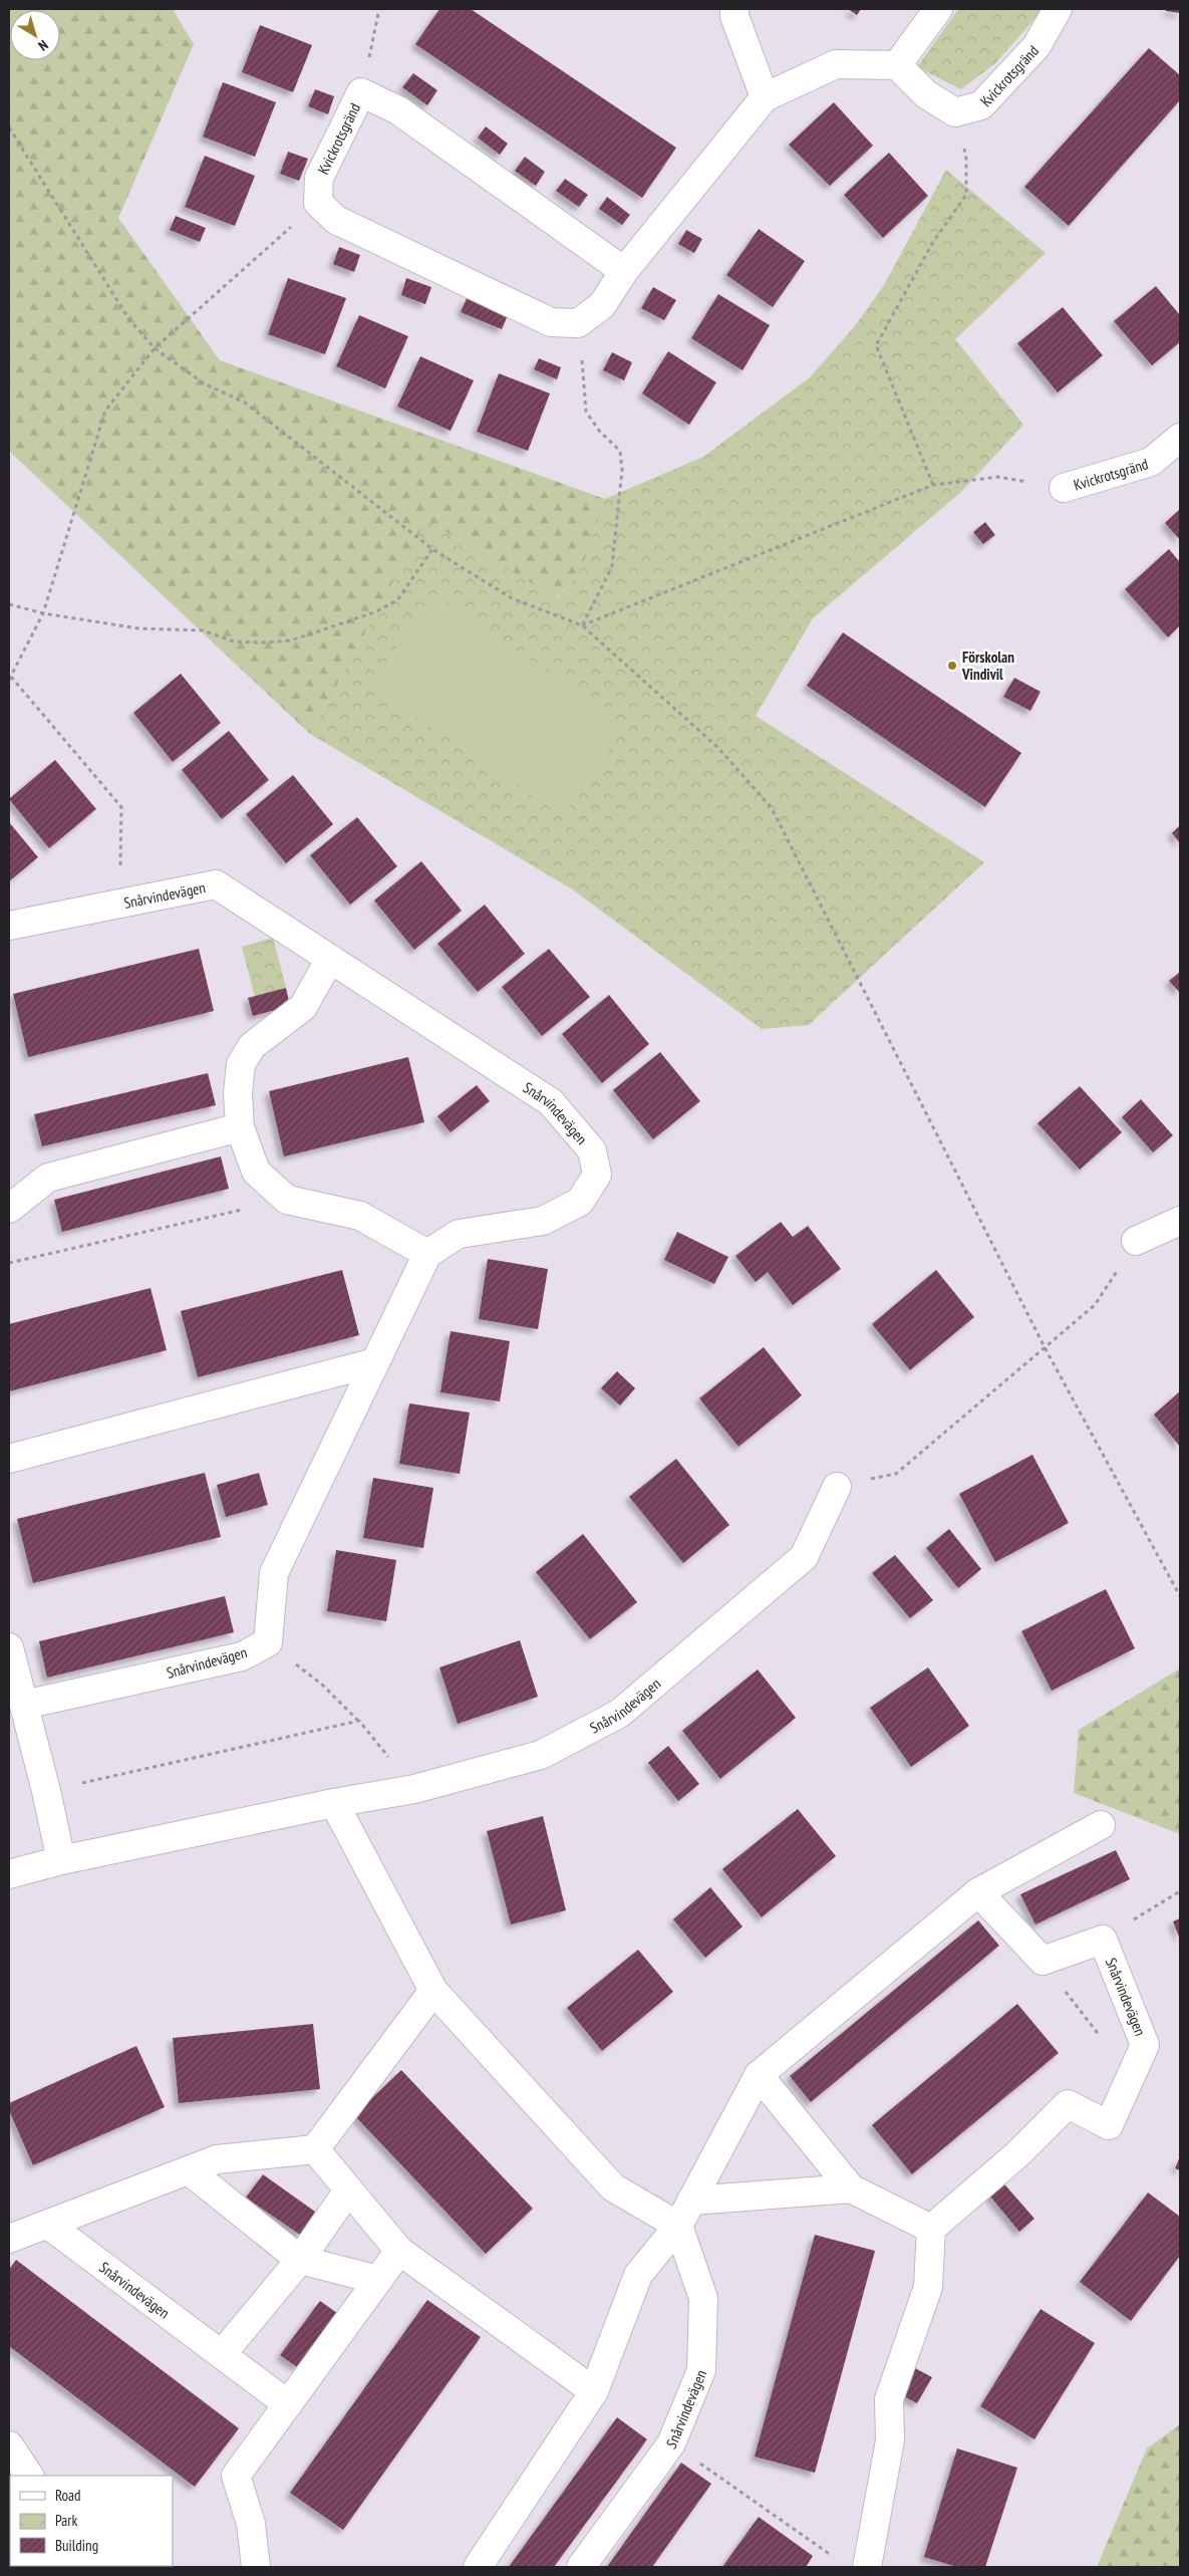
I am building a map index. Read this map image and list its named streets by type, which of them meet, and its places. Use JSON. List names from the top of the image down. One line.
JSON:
{"streets":{"street":["Kvickrotsgränd","Snårvindevägen"]},"places":["Förskolan Vindivil"],"legend":["Road","Park","Building"],"north":"bottom right"}
